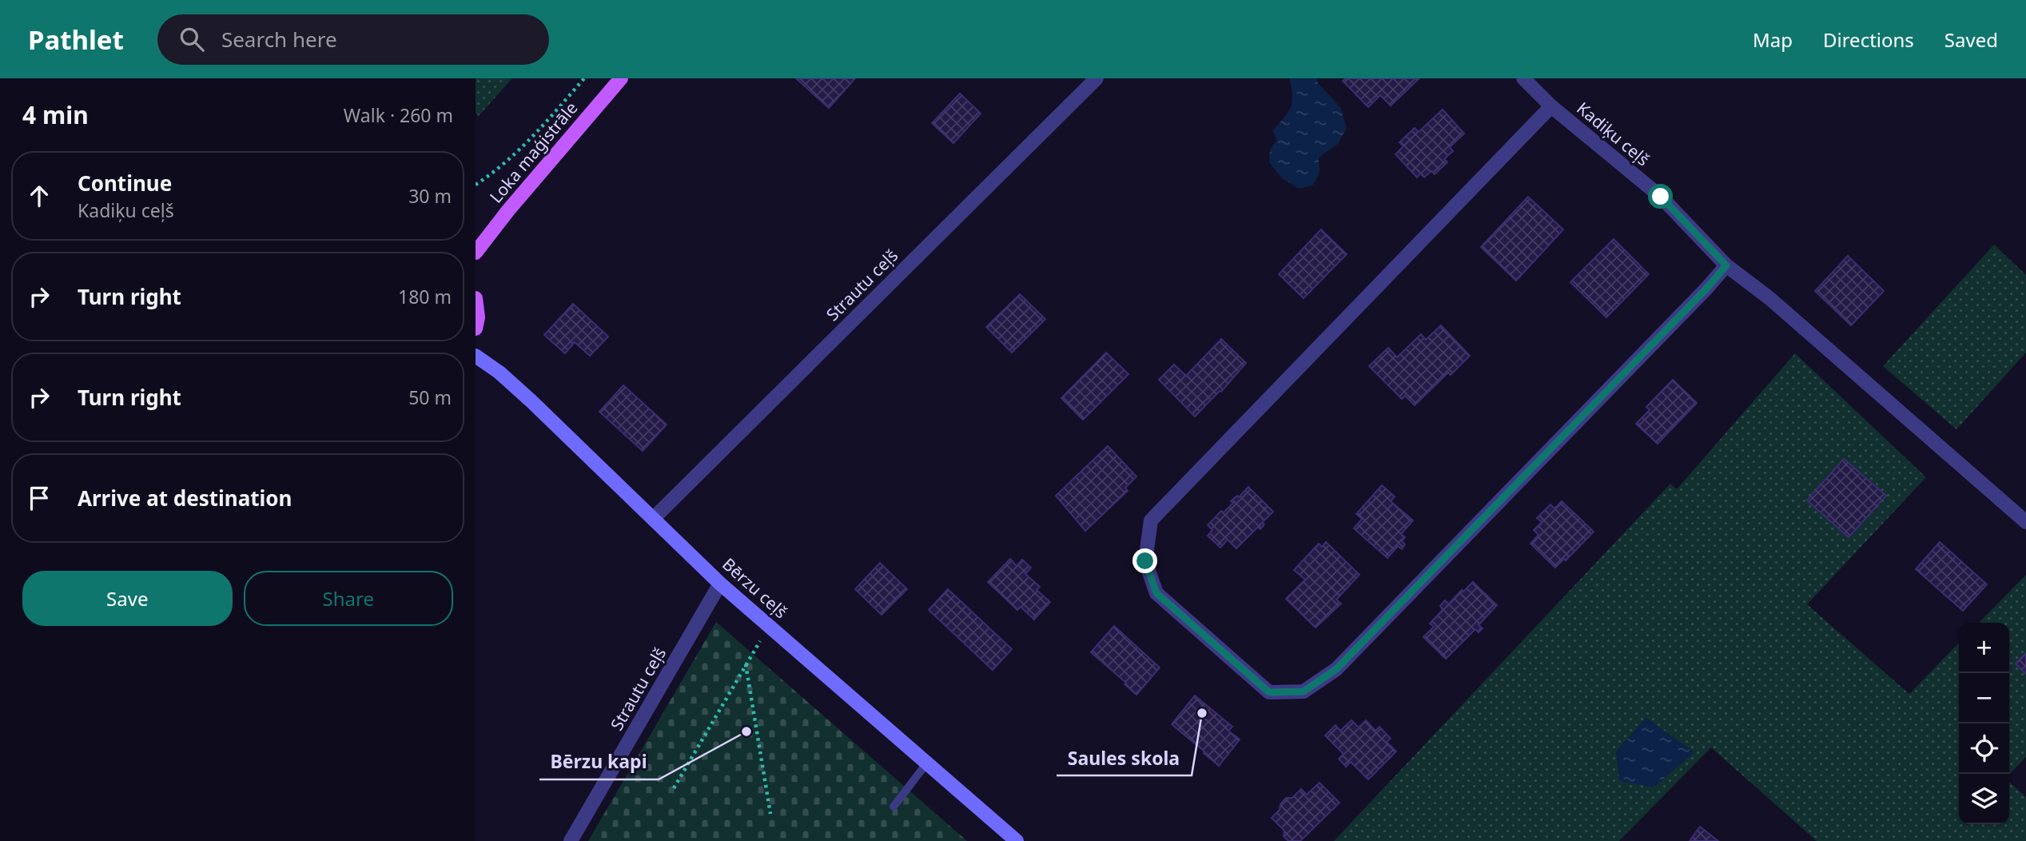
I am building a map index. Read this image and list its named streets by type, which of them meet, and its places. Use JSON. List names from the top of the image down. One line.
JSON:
{"streets":{"main road":["Loka maģistrāle"],"street":["Kadiķu ceļš","Strautu ceļš","Bērzu ceļš"]},"crossings":[["Strautu ceļš","Bērzu ceļš"]],"places":["Saules skola","Bērzu kapi"],"page":{"header":"Pathlet","search":"Search here","nav":["Map","Directions","Saved"],"heading":["4 min","Walk · 260 m"],"list":[["Continue","Kadiķu ceļš","30 m"],["Turn right","180 m"],["Turn right","50 m"],"Arrive at destination"],"buttons":["Save","Share"],"map_buttons":["+","−"]}}
